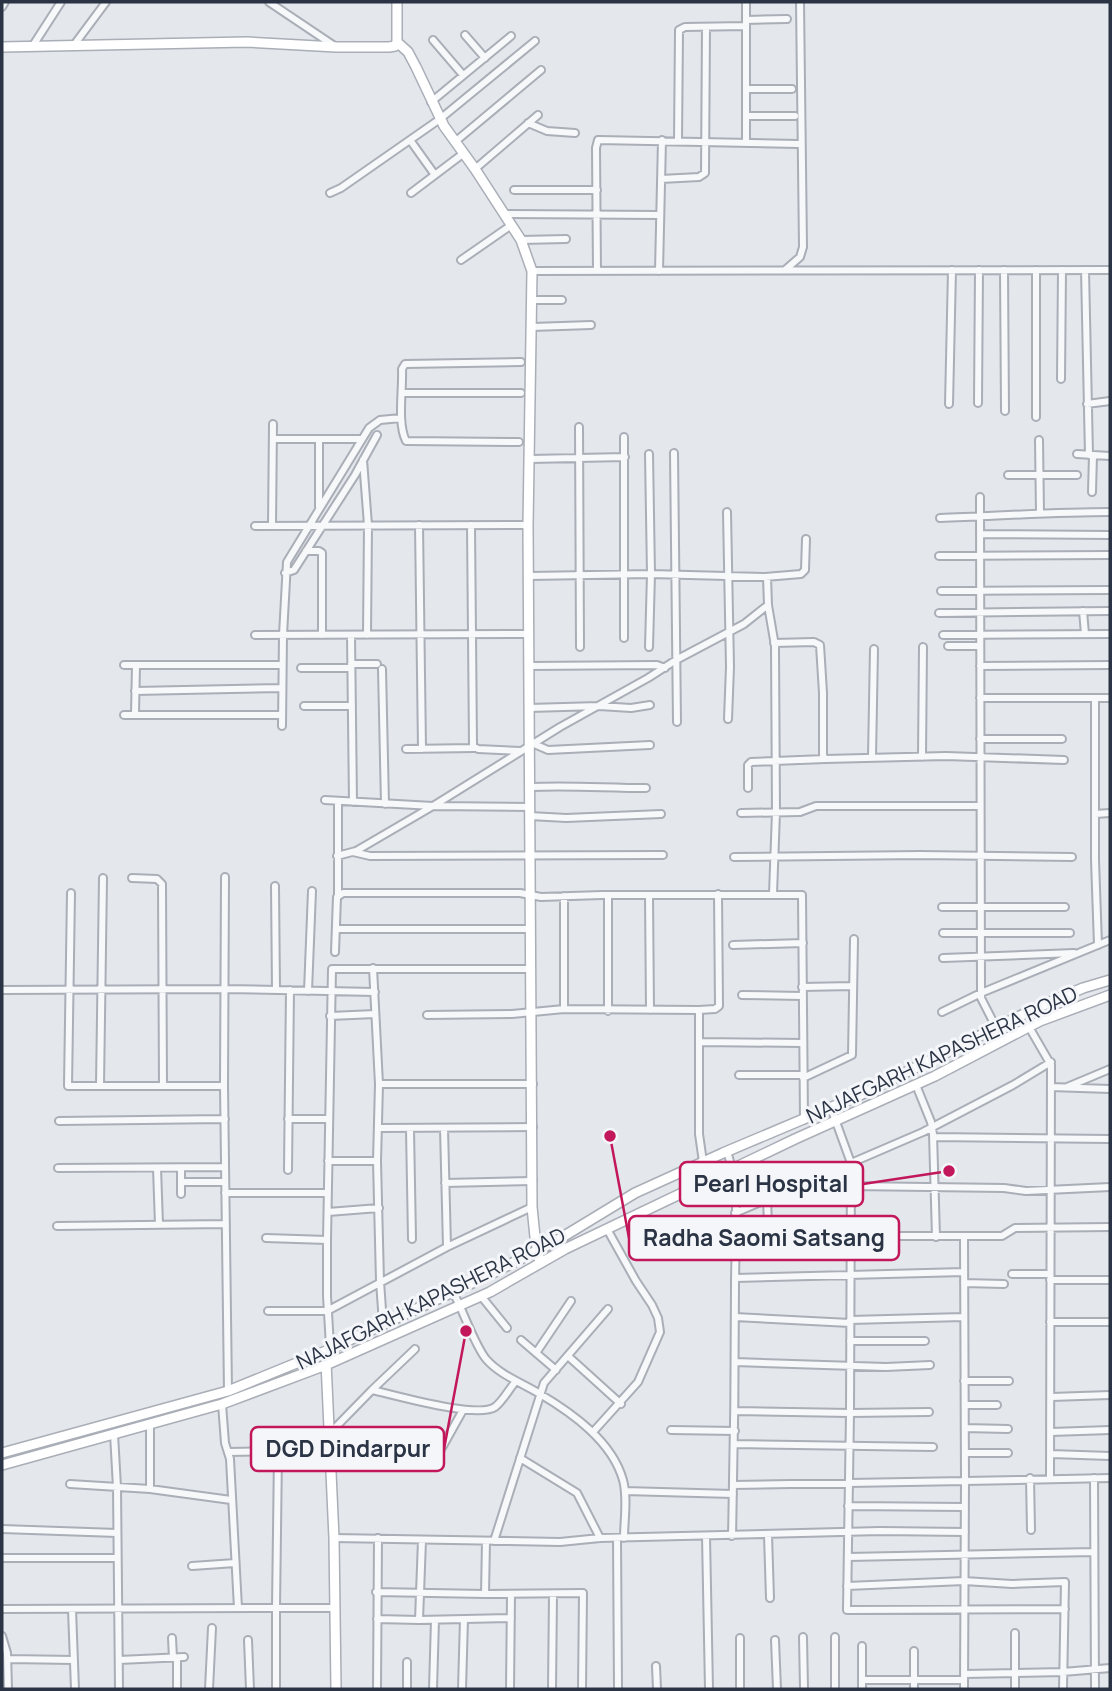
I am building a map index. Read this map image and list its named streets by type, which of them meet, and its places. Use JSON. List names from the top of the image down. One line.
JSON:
{"streets":{"main road":["NAJAFGARH KAPASHERA ROAD"]},"places":["Radha Saomi Satsang","Pearl Hospital","DGD Dindarpur"]}
